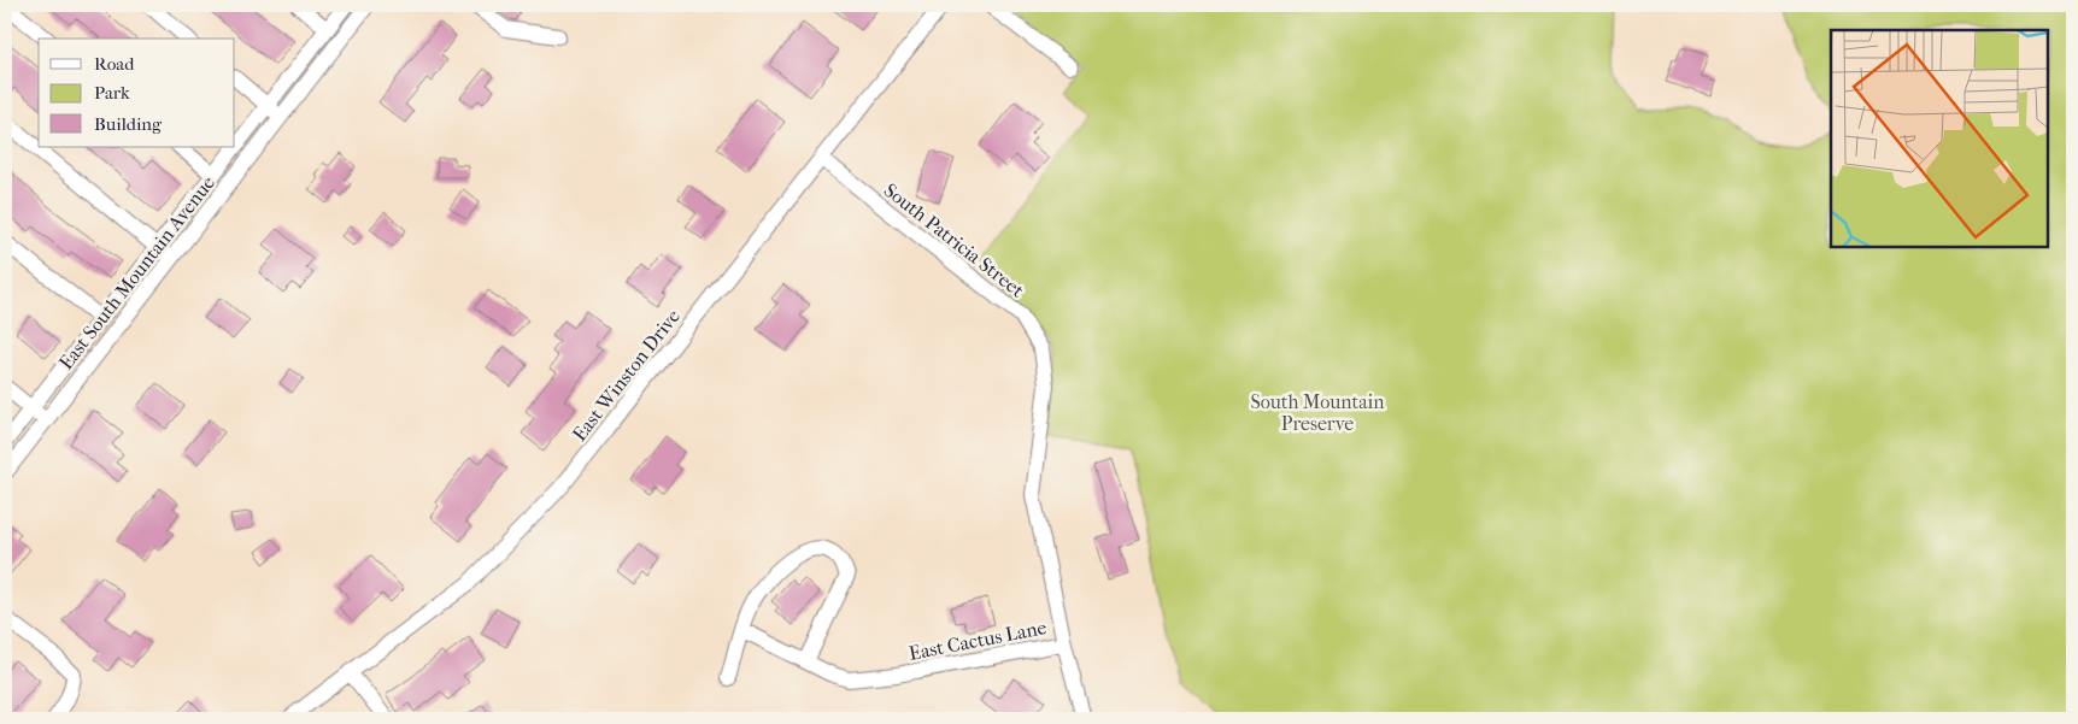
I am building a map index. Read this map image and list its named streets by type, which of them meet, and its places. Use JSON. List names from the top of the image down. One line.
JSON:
{"streets":{"street":["South Patricia Street","East South Mountain Avenue","East Winston Drive","East Cactus Lane"]},"crossings":[["South Patricia Street","East Winston Drive"],["South Patricia Street","East Cactus Lane"]],"parks":["South Mountain Preserve"],"legend":["Road","Park","Building"]}
